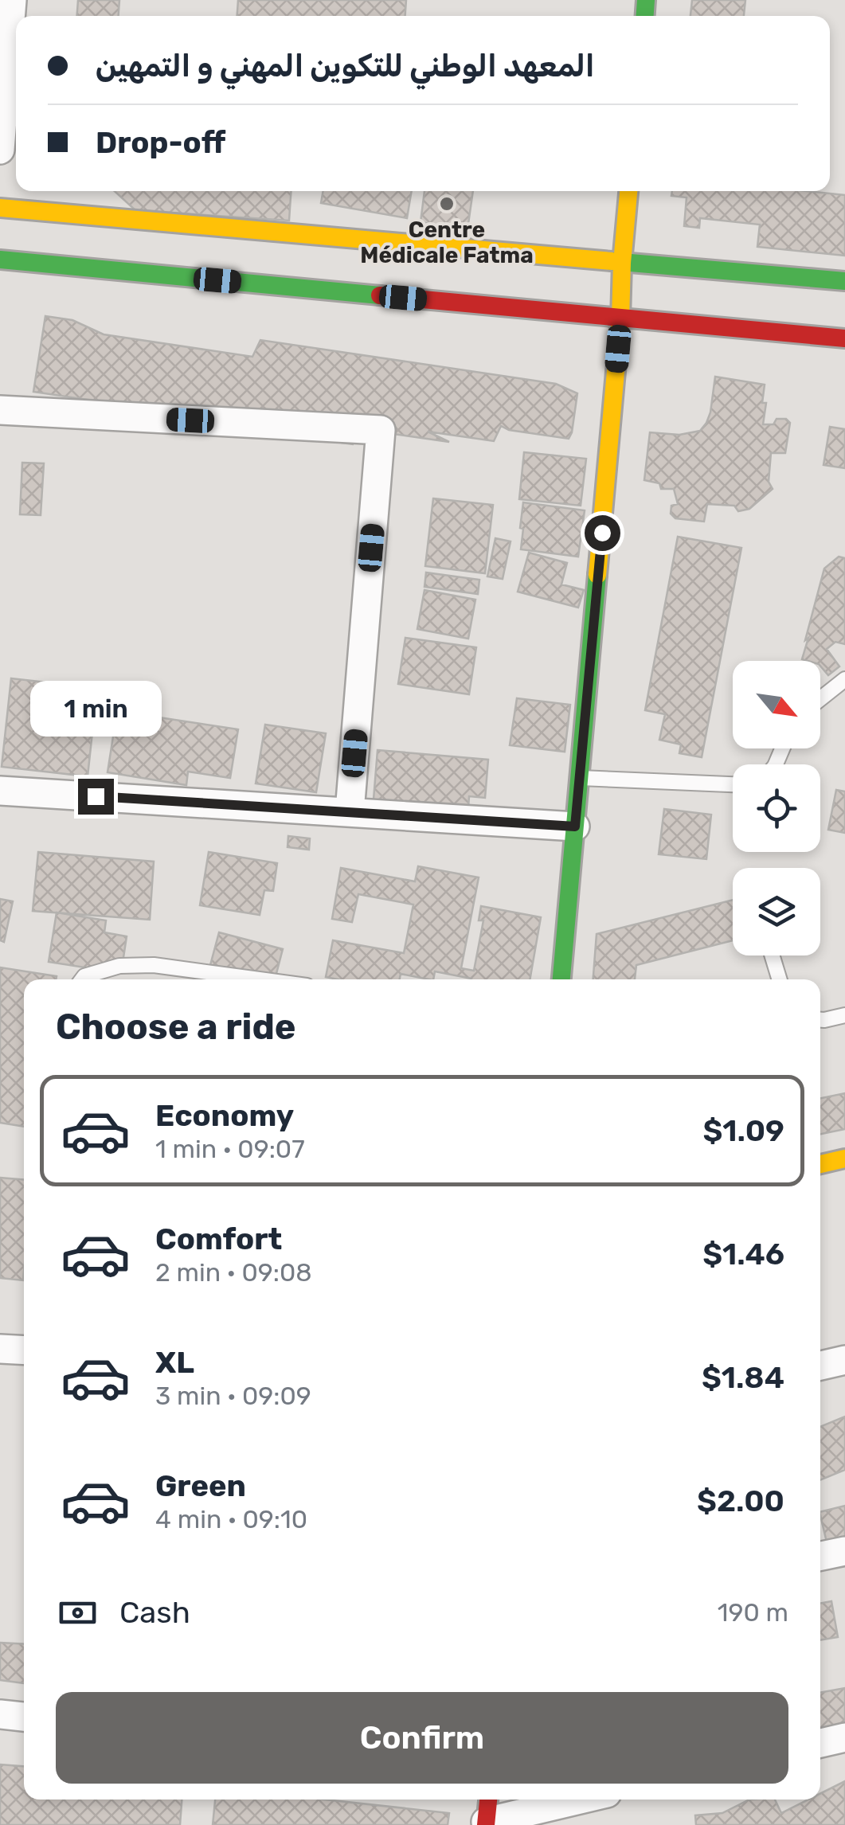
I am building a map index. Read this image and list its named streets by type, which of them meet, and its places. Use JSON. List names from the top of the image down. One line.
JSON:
{"places":["Centre Médicale Fatma"],"north":"bottom right","page":{"banner":["المعهد الوطني للتكوين المهني و التمهين","Drop-off"],"bubble":"1 min","heading":"Choose a ride","list":[{"name":"Economy","note":"1 min · 09:07","value":"$1.09"},{"name":"Comfort","note":"2 min · 09:08","value":"$1.46"},{"name":"XL","note":"3 min · 09:09","value":"$1.84"},{"name":"Green","note":"4 min · 09:10","value":"$2.00"}],"pay":["Cash","190 m"],"buttons":"Confirm"}}
